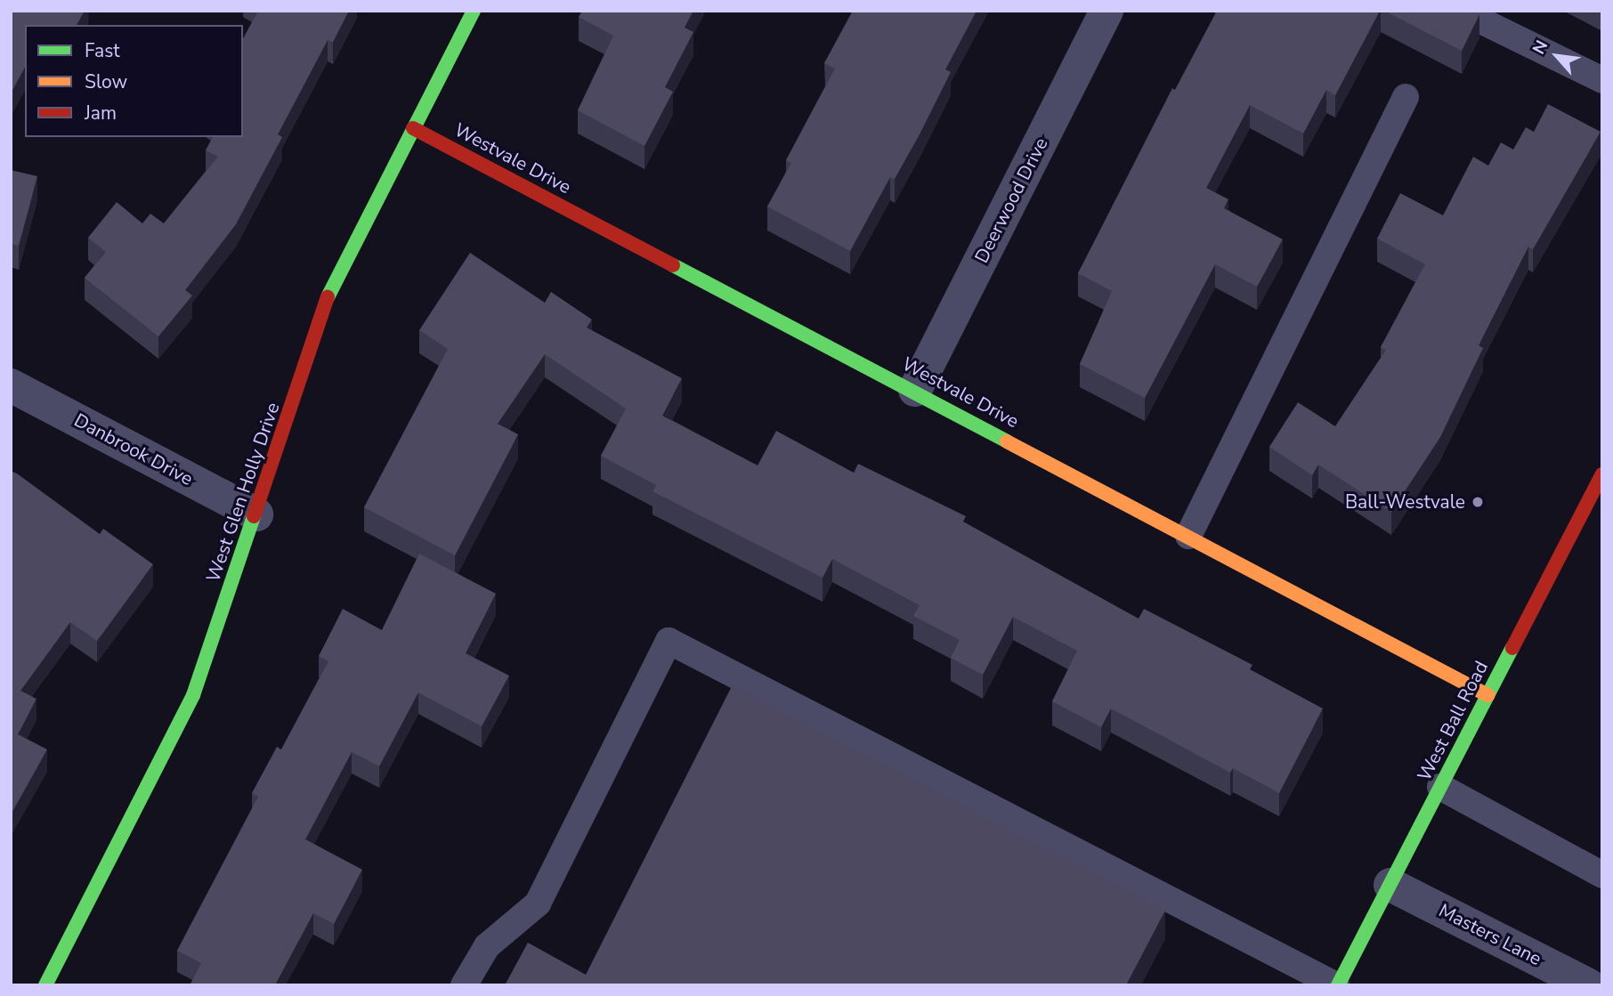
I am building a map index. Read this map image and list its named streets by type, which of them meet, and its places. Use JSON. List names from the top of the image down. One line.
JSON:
{"streets":{"street":["Westvale Drive","Deerwood Drive","Danbrook Drive","West Glen Holly Drive","West Ball Road","Masters Lane"]},"crossings":[["Westvale Drive","Deerwood Drive"],["Westvale Drive","West Glen Holly Drive"],["Westvale Drive","West Ball Road"],["Danbrook Drive","West Glen Holly Drive"],["West Ball Road","Masters Lane"]],"places":["Ball-Westvale"],"legend":["Fast","Slow","Jam"],"north":"top left"}
